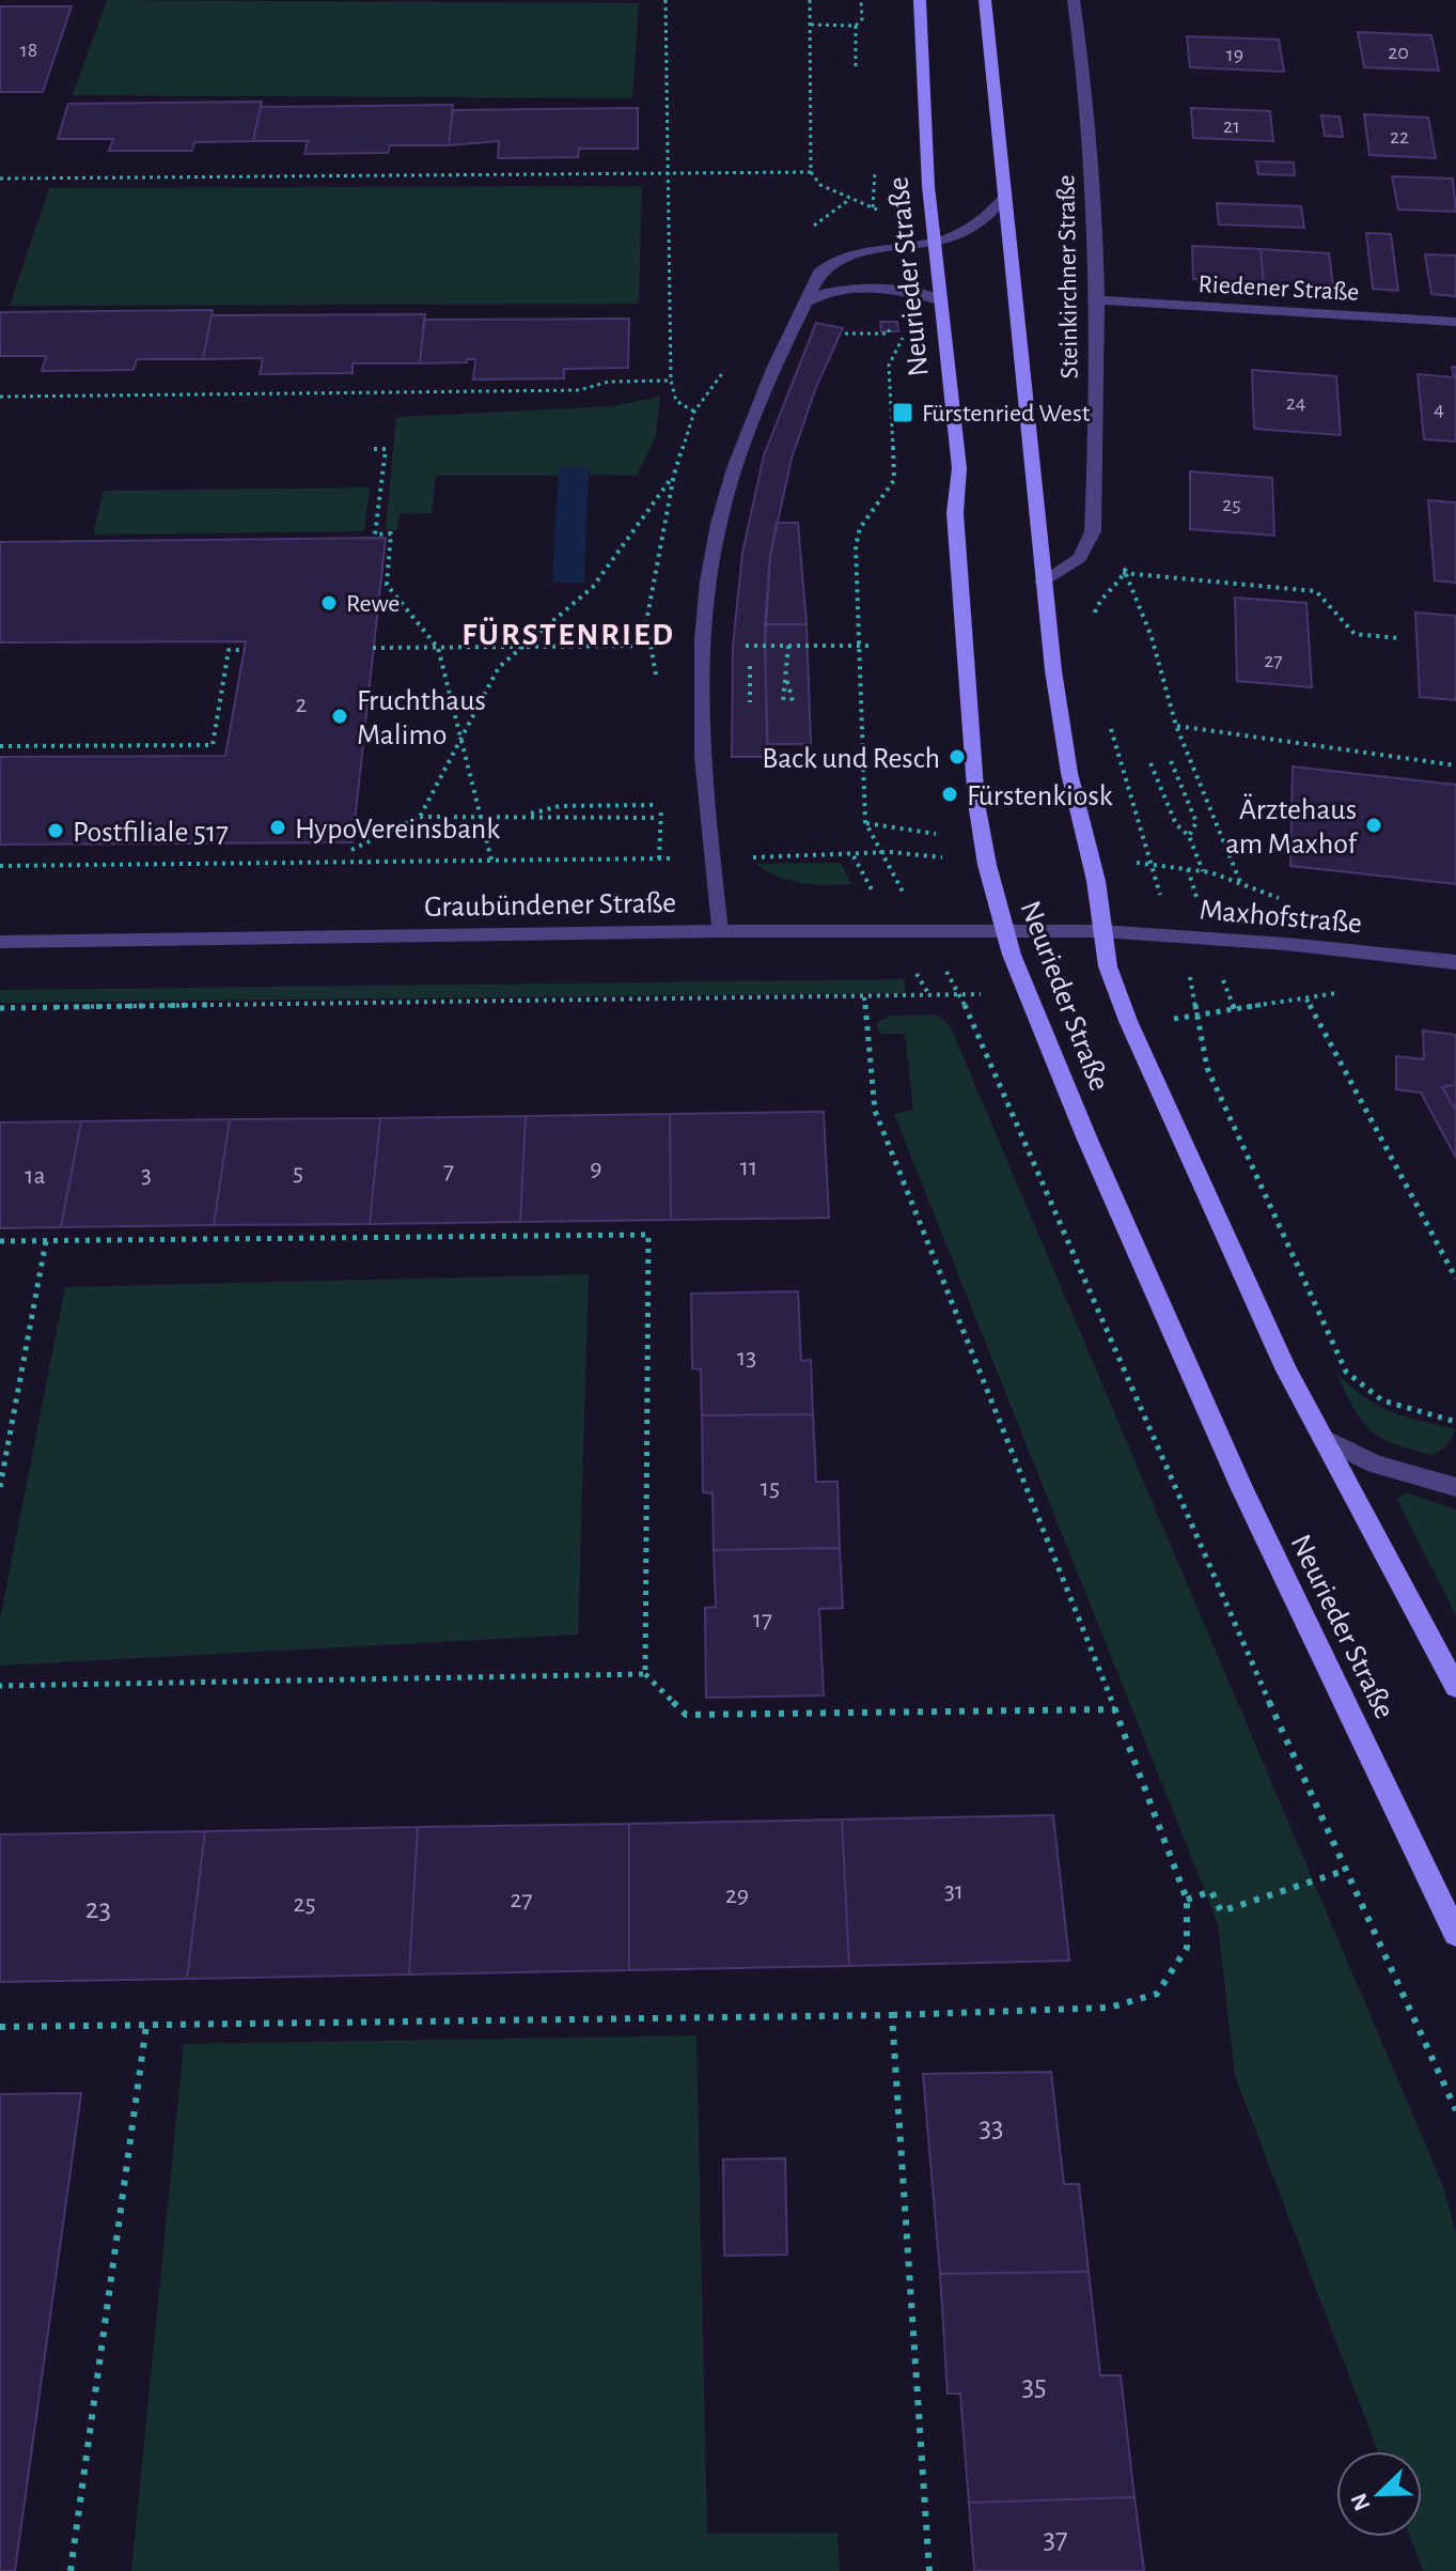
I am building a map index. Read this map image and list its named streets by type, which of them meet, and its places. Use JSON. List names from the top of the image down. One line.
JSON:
{"streets":{"main road":["Neurieder Straße"],"street":["Steinkirchner Straße","Riedener Straße","Graubündener Straße","Maxhofstraße"]},"crossings":[["Neurieder Straße","Graubündener Straße"],["Neurieder Straße","Maxhofstraße"],["Steinkirchner Straße","Riedener Straße"],["Graubündener Straße","Maxhofstraße"]],"districts":["FÜRSTENRIED"],"places":{"transit":["Fürstenried West"],"other":["Rewe","Fruchthaus Malimo","Back und Resch","Fürstenkiosk","Ärztehaus am Maxhof","HypoVereinsbank","Postfiliale 517"]},"house_numbers":["18","20","19","21","22","24","4","25","27","2","11","9","7","5","3","1a","13","15","17","31","29","27","25","23","33","35","37"],"north":"bottom left"}
